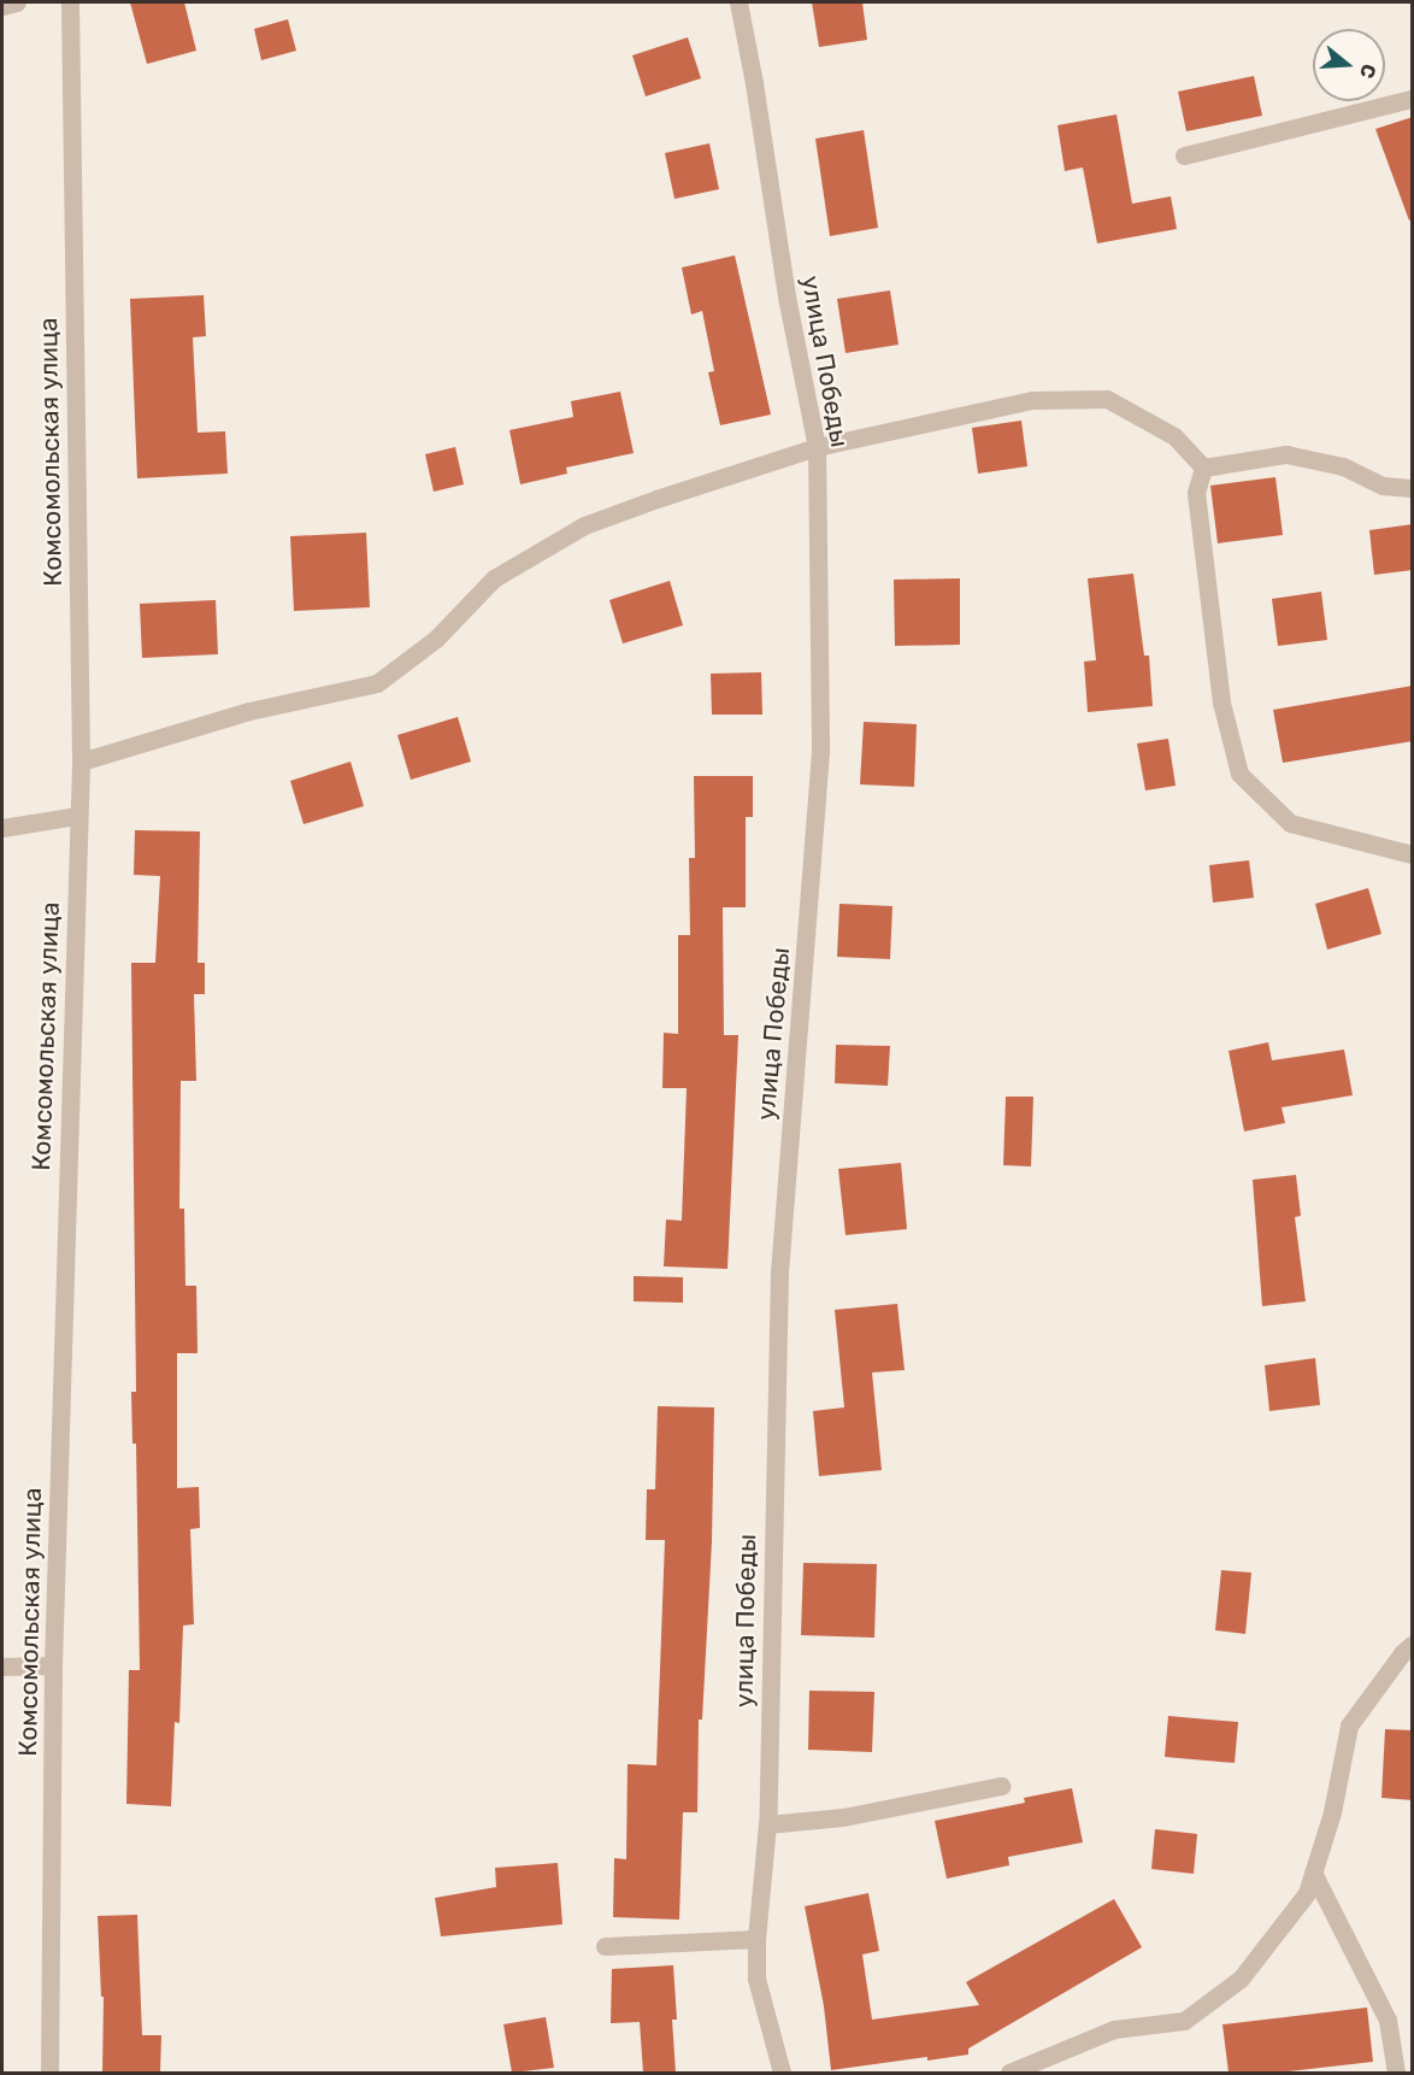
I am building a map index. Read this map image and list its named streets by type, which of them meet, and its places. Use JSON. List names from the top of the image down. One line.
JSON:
{"streets":{"street":["улица Победы","Комсомольская улица"]},"north":"right"}
